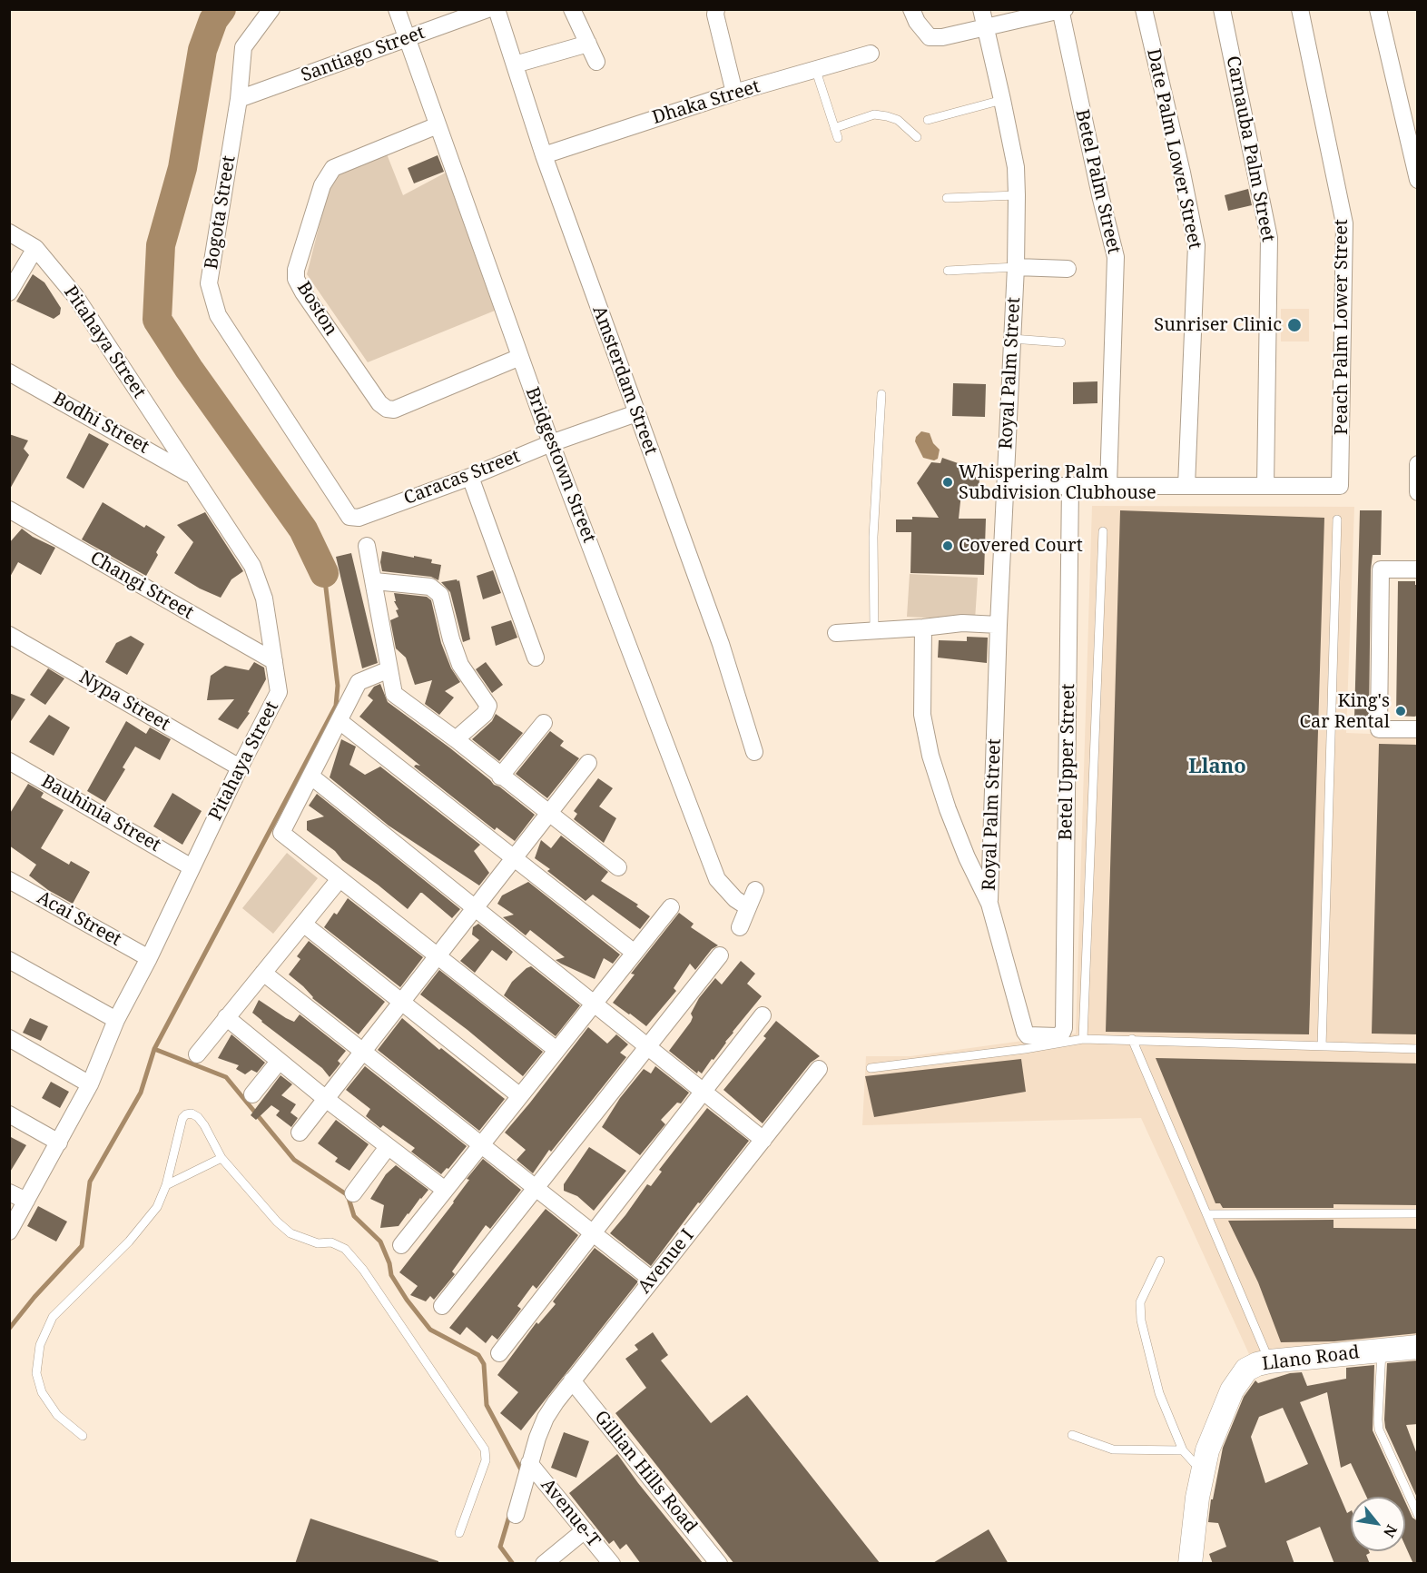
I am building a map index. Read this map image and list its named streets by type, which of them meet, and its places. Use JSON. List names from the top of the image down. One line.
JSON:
{"streets":{"main road":["Llano Road"],"street":["Santiago Street","Dhaka Street","Date Palm Lower Street","Carnauba Palm Street","Betel Palm Street","Bogota Street","Boston","Peach Palm Lower Street","Pitahaya Street","Royal Palm Street","Amsterdam Street","Bodhi Street","Bridgestown Street","Caracas Street","Changi Street","Nypa Street","Betel Upper Street","Bauhinia Street","Acai Street","Avenue I","Gillian Hills Road","Avenue-T"]},"crossings":[["Santiago Street","Bogota Street"],["Santiago Street","Bridgestown Street"],["Dhaka Street","Amsterdam Street"],["Carnauba Palm Street","Peach Palm Lower Street"],["Bogota Street","Caracas Street"],["Boston","Bridgestown Street"],["Pitahaya Street","Bodhi Street"],["Pitahaya Street","Changi Street"],["Pitahaya Street","Nypa Street"],["Pitahaya Street","Bauhinia Street"],["Pitahaya Street","Acai Street"],["Royal Palm Street","Betel Upper Street"],["Amsterdam Street","Caracas Street"],["Bridgestown Street","Caracas Street"],["Avenue I","Gillian Hills Road"],["Avenue I","Avenue-T"]],"districts":["Llano"],"places":["Sunriser Clinic","Whispering Palm Subdivision Clubhouse","Covered Court","King's Car Rental"],"north":"bottom right"}
